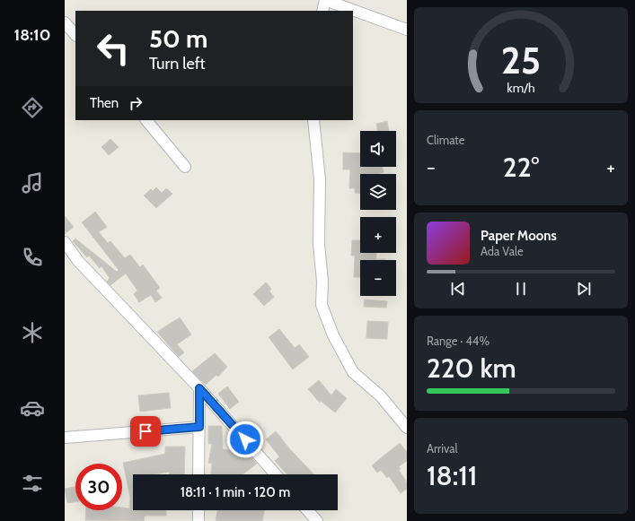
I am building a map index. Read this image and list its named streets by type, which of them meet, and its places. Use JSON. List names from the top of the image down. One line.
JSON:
{"page":{"tabs":"18:10","turn":["50 m","Turn left"],"then":"Then","tile":["Climate",["Range · 44%","220 km"],["Arrival","18:11"]],"map_buttons":["+","−"],"heat":["−","22°","+"],"song":["Paper Moons","Ada Vale"],"limit":"30","trip":"18:11 · 1 min · 120 m","gauge":["25","km/h"]}}
